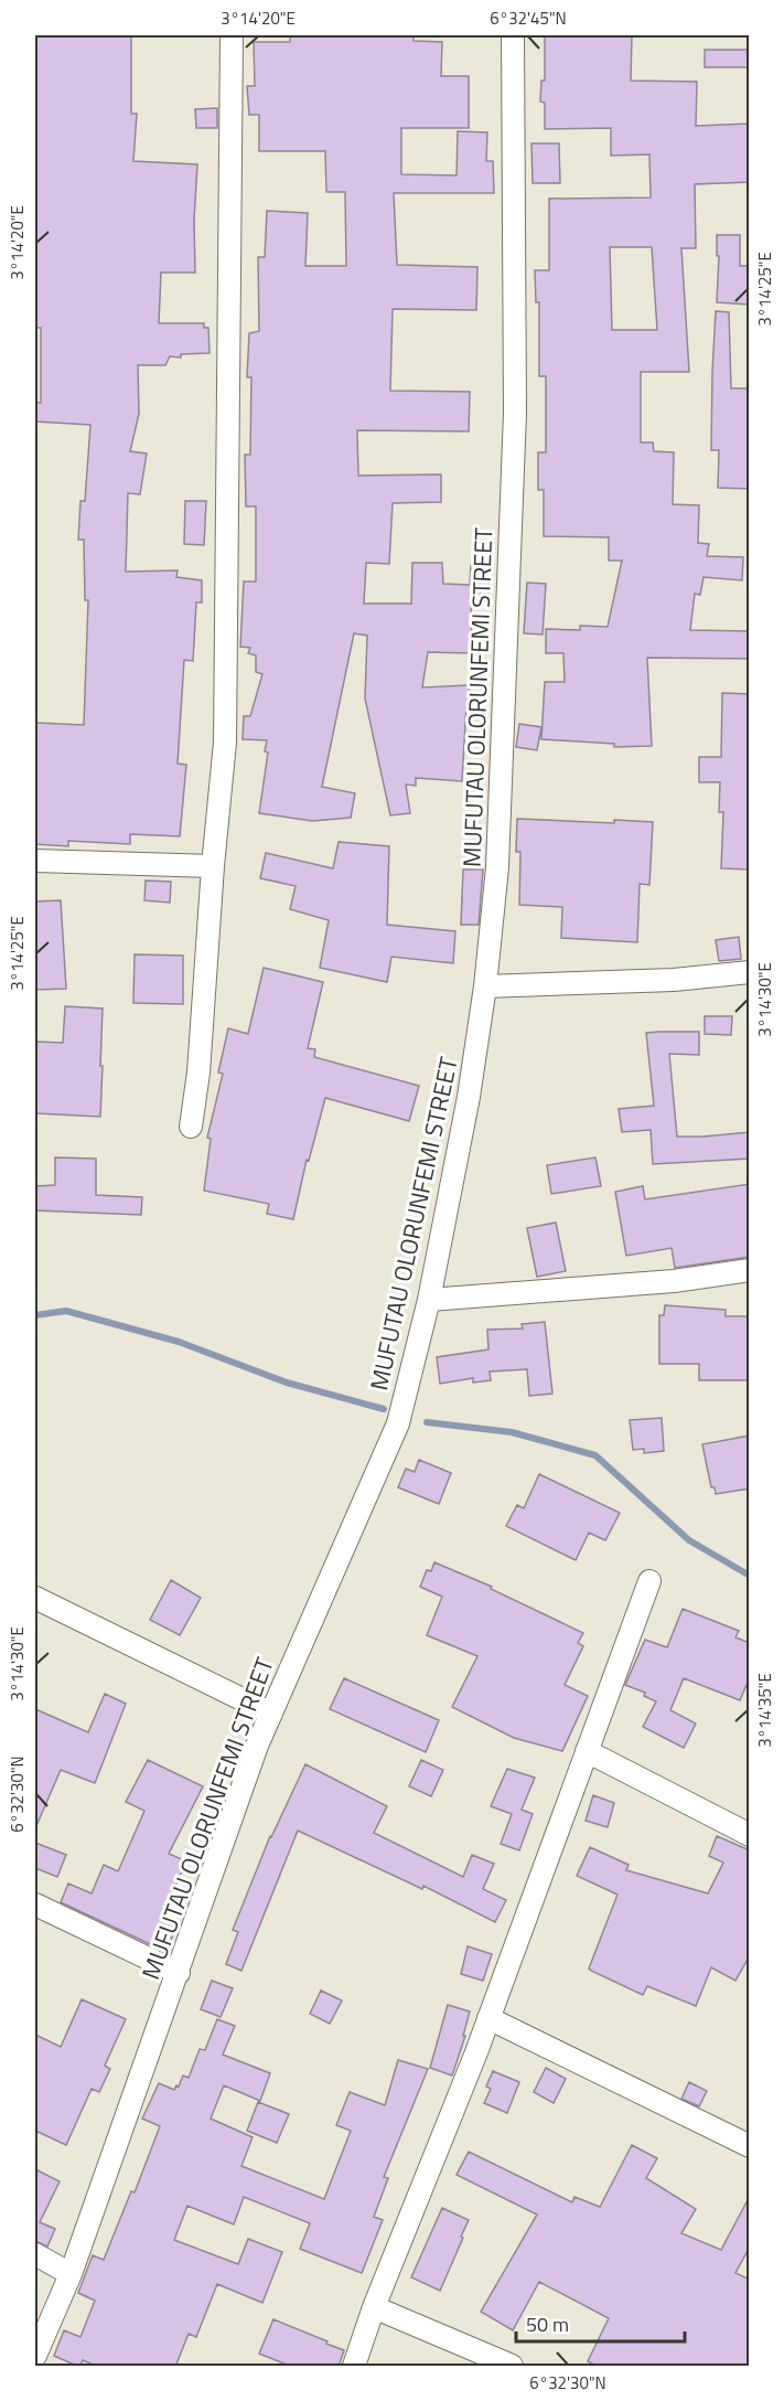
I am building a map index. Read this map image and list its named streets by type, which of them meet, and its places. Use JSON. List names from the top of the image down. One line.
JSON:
{"streets":{"street":["MUFUTAU OLORUNFEMI STREET"]},"scale_bar":"50 m","coordinates":["3°14'20\"E","6°32'45\"N","3°14'25\"E","3°14'30\"E","3°14'35\"E","6°32'30\"N"]}
